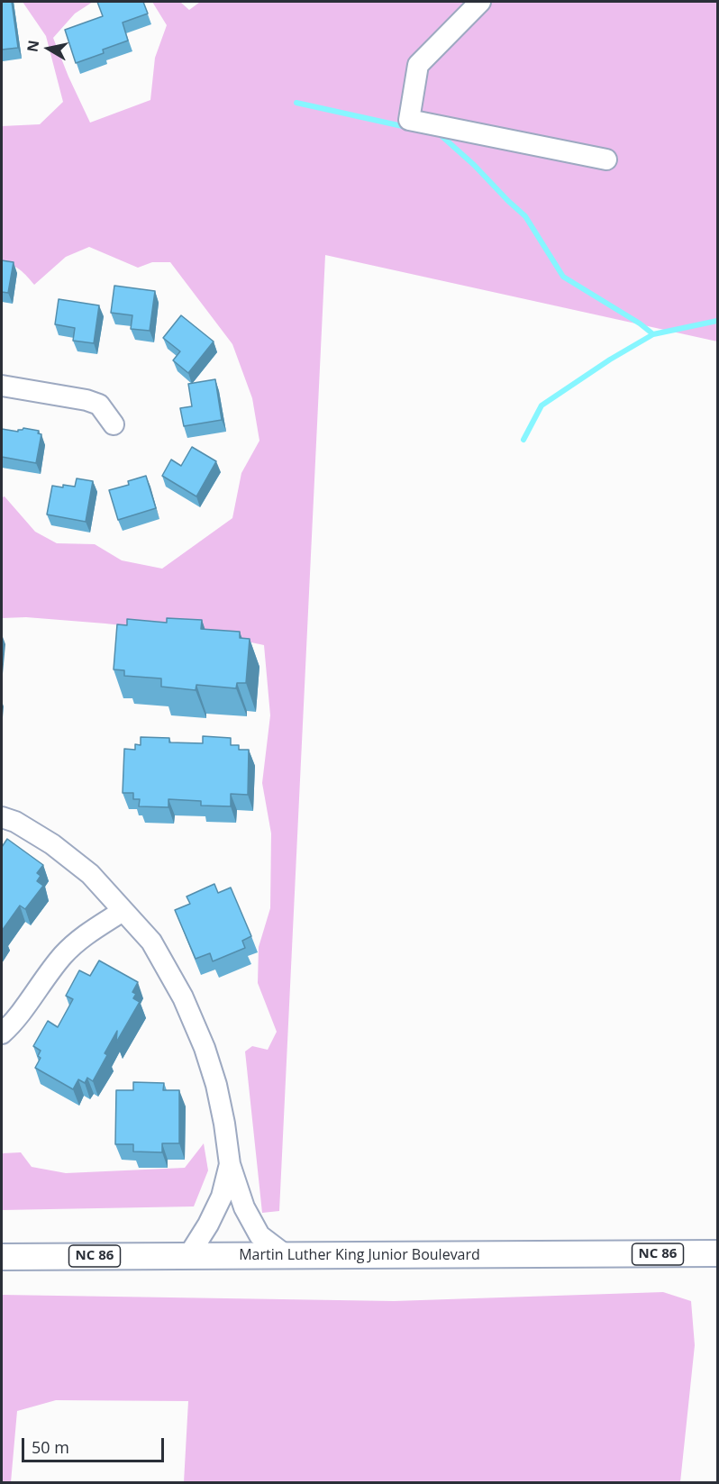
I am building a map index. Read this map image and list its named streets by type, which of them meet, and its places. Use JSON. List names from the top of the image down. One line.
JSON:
{"streets":{"main road":["NC 86","Martin Luther King Junior Boulevard"]},"scale_bar":"50 m","north":"left"}
